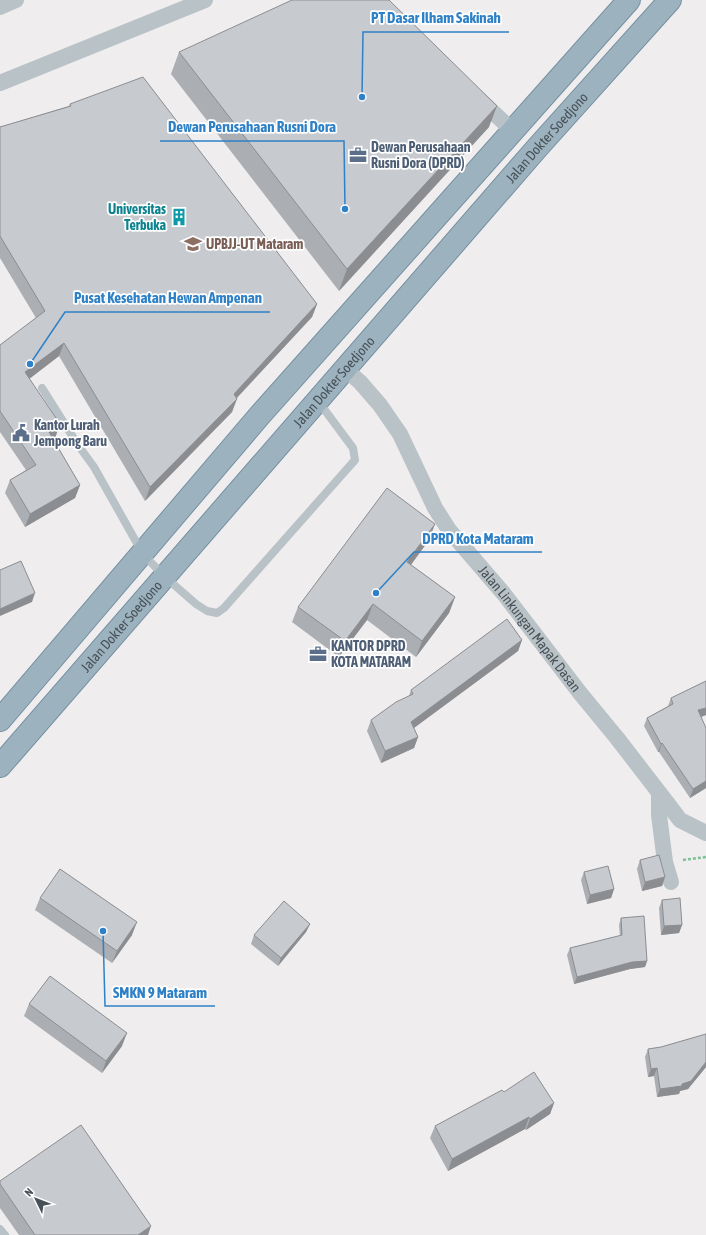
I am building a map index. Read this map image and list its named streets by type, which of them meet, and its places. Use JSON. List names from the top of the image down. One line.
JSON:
{"streets":{"highway":["Jalan Dokter Soedjono"],"street":["Jalan Linkungan Mapak Dasan"]},"crossings":[["Jalan Dokter Soedjono","Jalan Linkungan Mapak Dasan"]],"places":{"other":["PT Dasar Ilham Sakinah","Dewan Perusahaan Rusni Dora","Pusat Kesehatan Hewan Ampenan","DPRD Kota Mataram","SMKN 9 Mataram"],"office":["Dewan Perusahaan Rusni Dora (DPRD)","KANTOR DPRD KOTA MATARAM"],"building":["Universitas Terbuka"],"school or university":["UPBJJ-UT Mataram"],"public building":["Kantor Lurah Jempong Baru"]},"north":"top left"}
